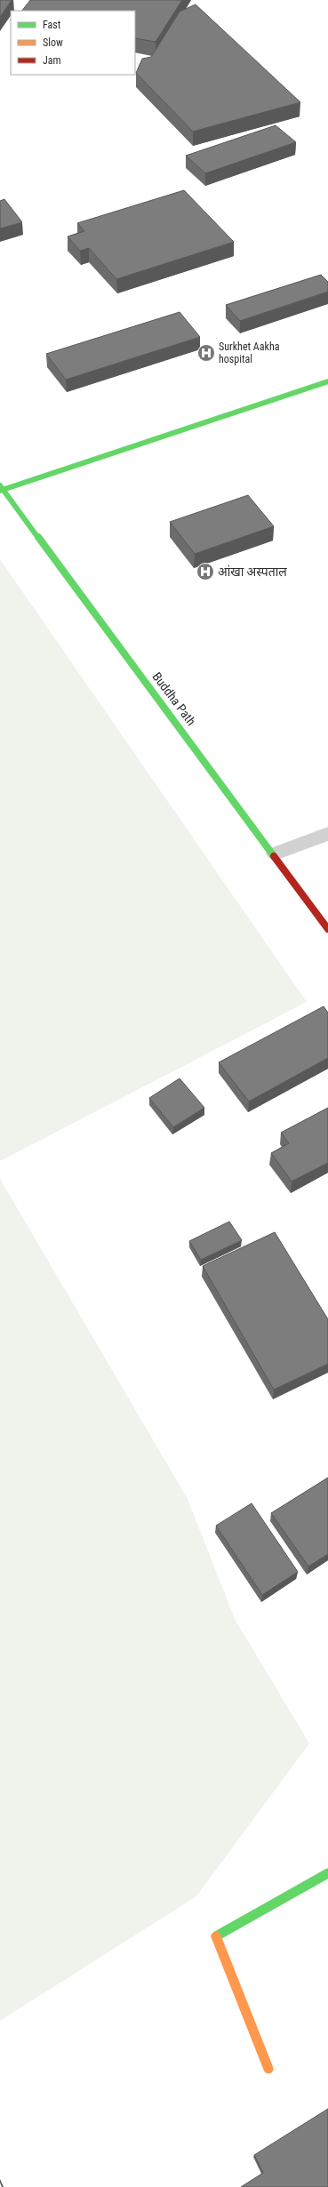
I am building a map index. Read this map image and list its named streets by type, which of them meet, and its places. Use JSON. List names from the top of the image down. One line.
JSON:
{"streets":{"street":["Buddha Path"]},"places":{"hospital":["Surkhet Aakha hospital","आंखा अस्पताल"]},"legend":["Fast","Slow","Jam"]}
